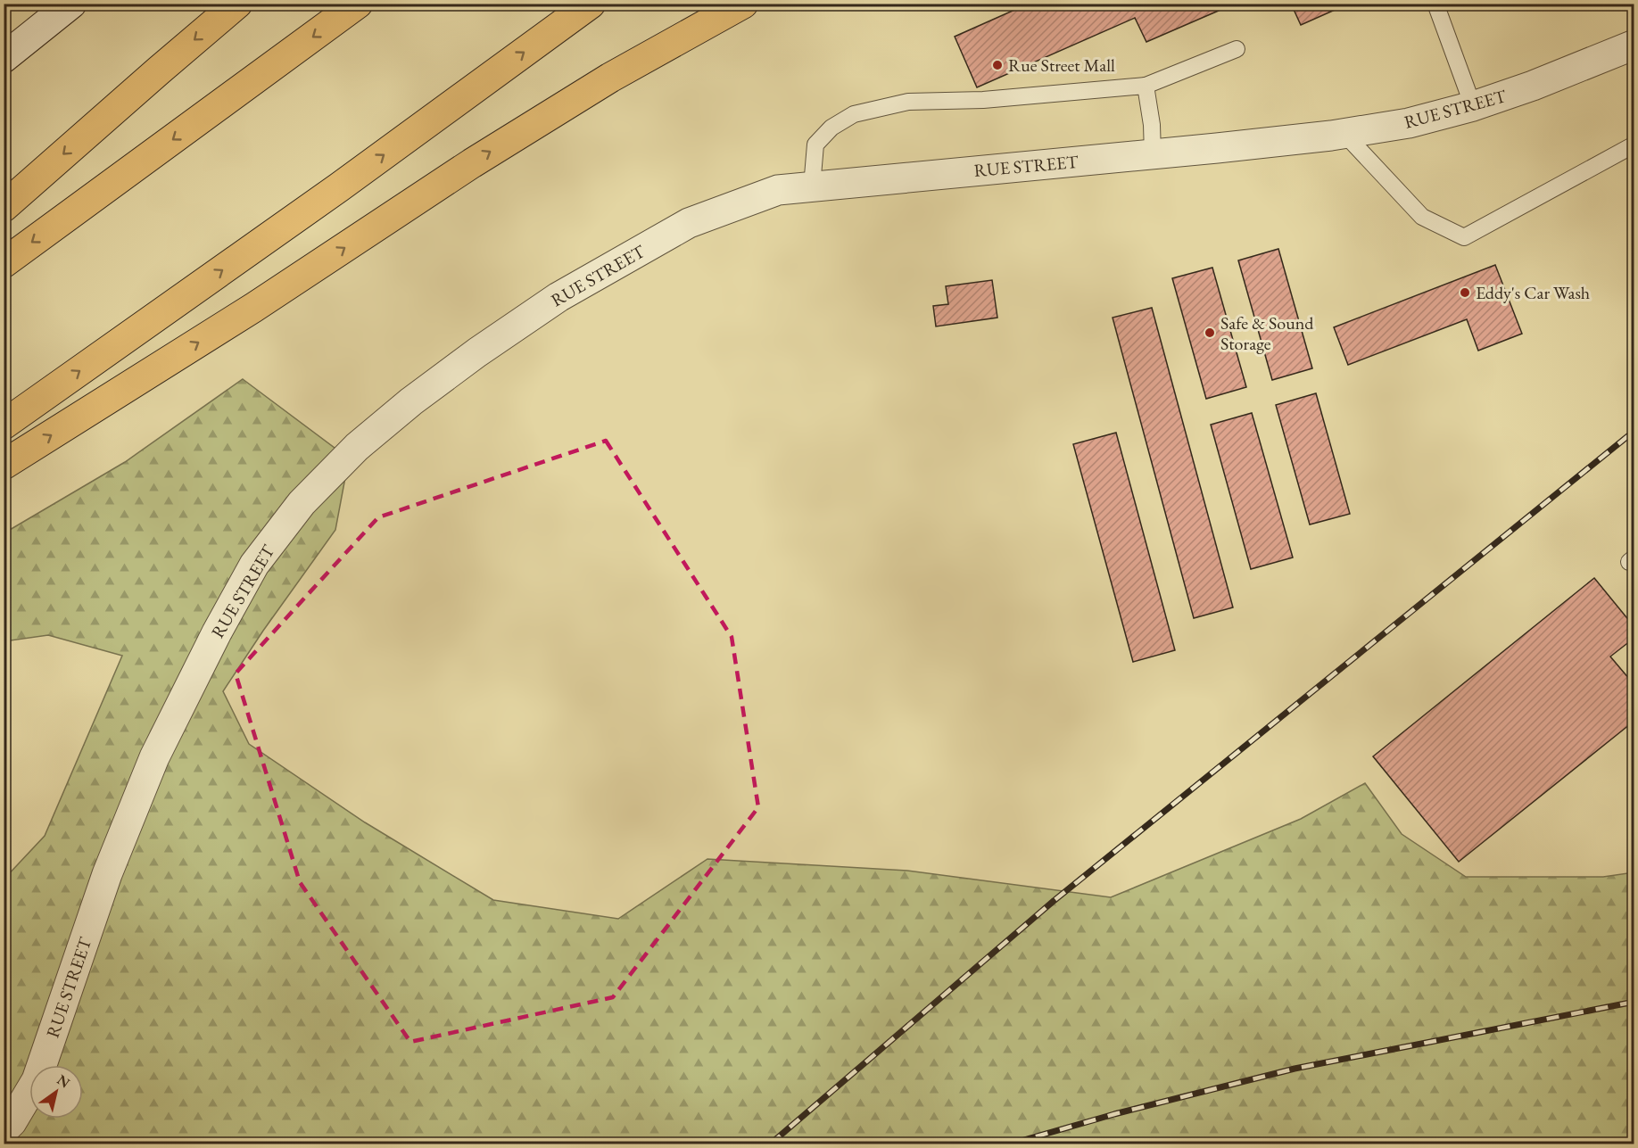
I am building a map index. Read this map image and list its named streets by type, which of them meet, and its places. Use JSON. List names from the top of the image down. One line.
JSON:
{"streets":{"street":["RUE STREET"]},"places":["Rue Street Mall","Eddy's Car Wash","Safe & Sound Storage"],"north":"top right"}
